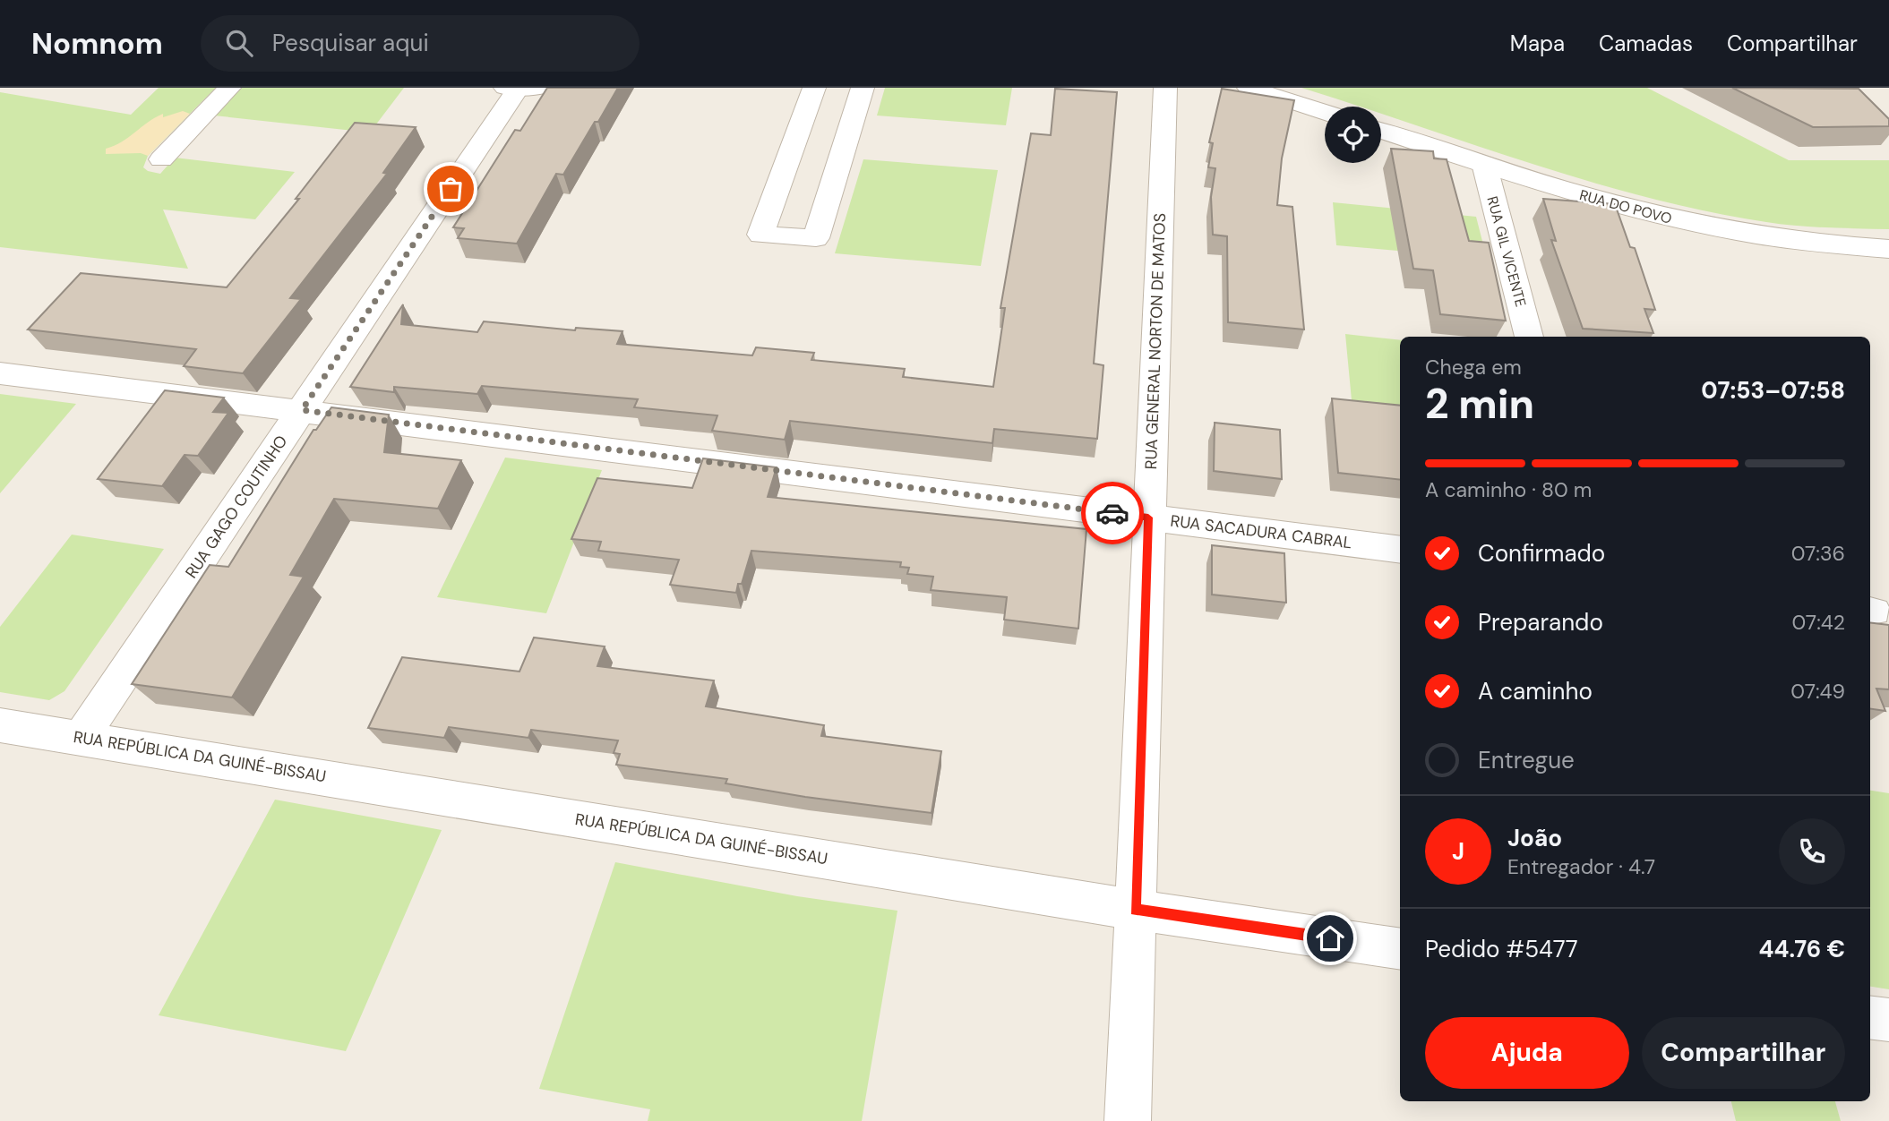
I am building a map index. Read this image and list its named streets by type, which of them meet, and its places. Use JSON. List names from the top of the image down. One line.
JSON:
{"streets":{"street":["RUA DO POVO","RUA GIL VICENTE","RUA GENERAL NORTON DE MATOS","RUA GAGO COUTINHO","RUA SACADURA CABRAL","RUA REPÚBLICA DA GUINÉ-BISSAU"]},"crossings":[["RUA DO POVO","RUA GIL VICENTE"],["RUA GENERAL NORTON DE MATOS","RUA SACADURA CABRAL"],["RUA GENERAL NORTON DE MATOS","RUA REPÚBLICA DA GUINÉ-BISSAU"],["RUA GAGO COUTINHO","RUA SACADURA CABRAL"],["RUA GAGO COUTINHO","RUA REPÚBLICA DA GUINÉ-BISSAU"]],"page":{"header":"Nomnom","search":"Pesquisar aqui","nav":["Mapa","Camadas","Compartilhar"],"heading":["2 min","Chega em","07:53–07:58"],"panel":["João","Entregador · 4.7","Pedido #5477","44.76 €"],"bar":"A caminho · 80 m","list":[["Confirmado","07:36"],["Preparando","07:42"],["A caminho","07:49"],"Entregue"],"round":"J","buttons":["Ajuda","Compartilhar"]}}
